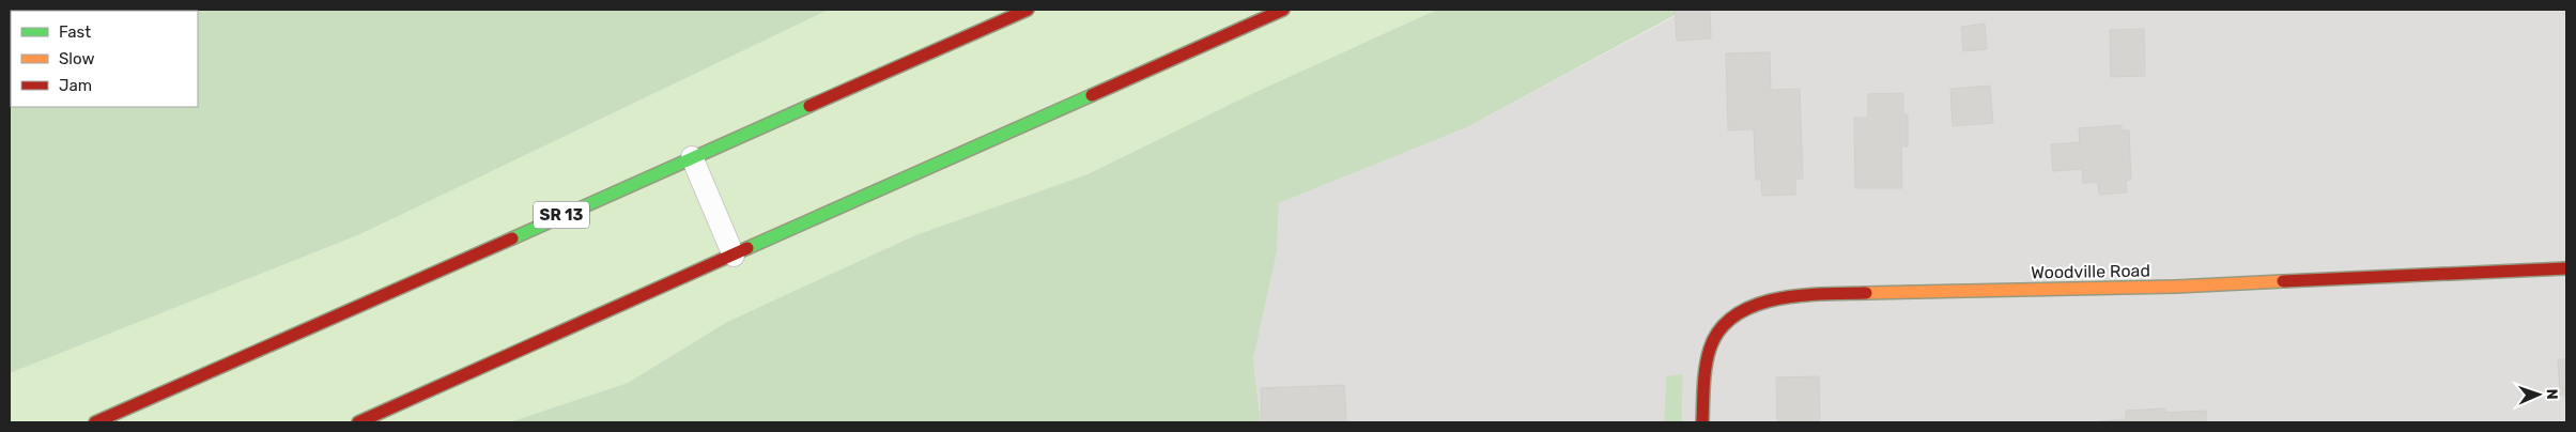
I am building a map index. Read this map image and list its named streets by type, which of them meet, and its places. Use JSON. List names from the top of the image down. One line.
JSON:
{"streets":{"main road":["SR 13","Woodville Road"]},"legend":["Fast","Slow","Jam"],"north":"right"}
